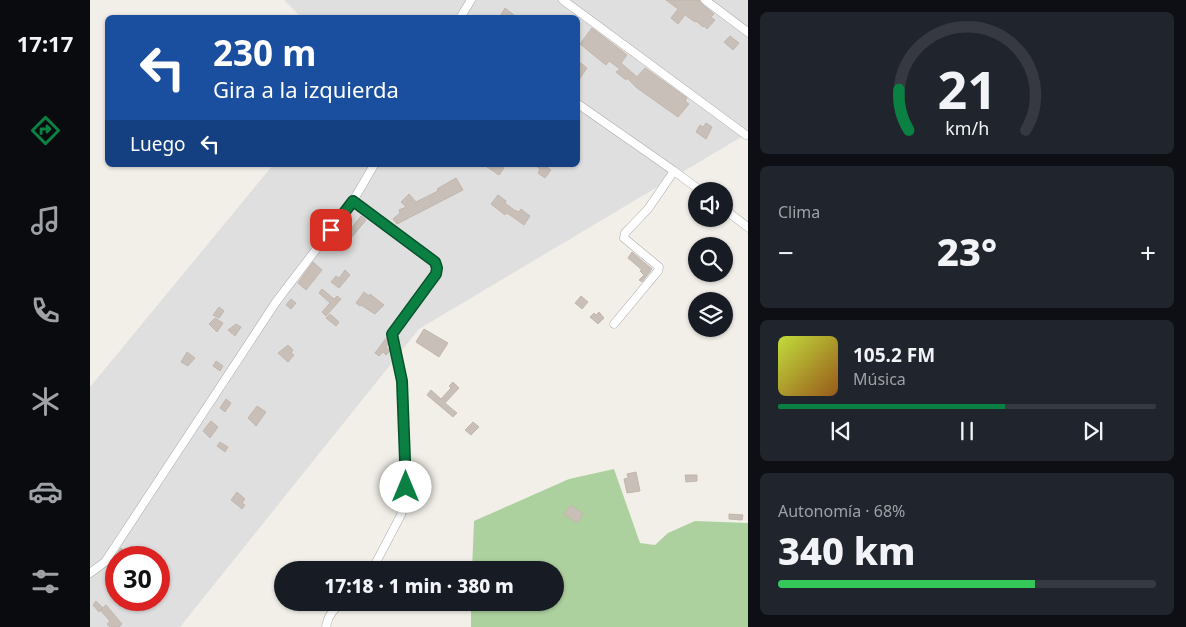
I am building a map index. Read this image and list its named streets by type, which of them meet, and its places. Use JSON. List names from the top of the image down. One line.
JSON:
{"page":{"tabs":"17:17","turn":["230 m","Gira a la izquierda"],"then":"Luego","tile":["Clima",["Autonomía · 68%","340 km"]],"heat":["−","23°","+"],"song":["105.2 FM","Música"],"limit":"30","trip":"17:18 · 1 min · 380 m","gauge":["21","km/h"]}}
